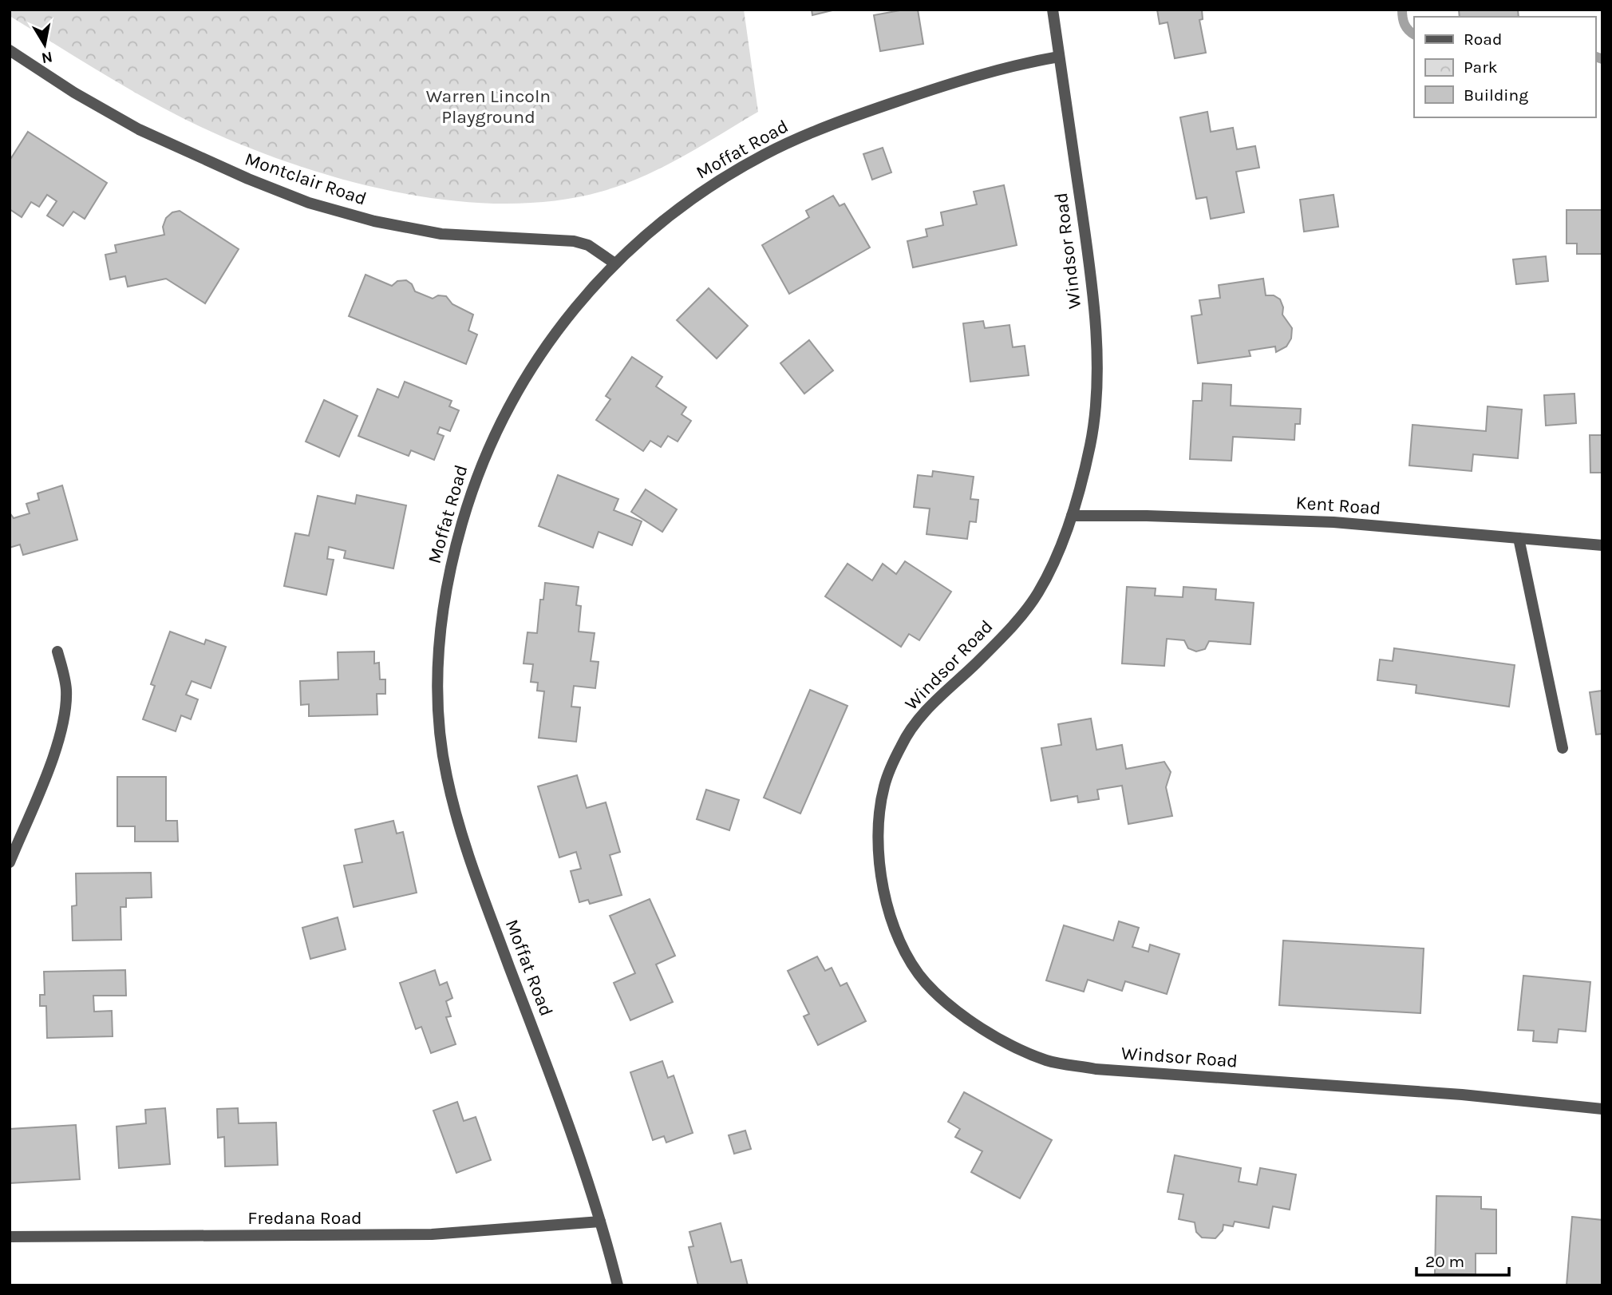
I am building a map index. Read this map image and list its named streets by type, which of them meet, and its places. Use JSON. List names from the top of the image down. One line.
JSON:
{"streets":{"street":["Moffat Road","Montclair Road","Windsor Road","Kent Road","Fredana Road"]},"crossings":[["Moffat Road","Montclair Road"],["Moffat Road","Windsor Road"],["Moffat Road","Fredana Road"],["Windsor Road","Kent Road"]],"parks":["Warren Lincoln Playground"],"legend":["Road","Park","Building"],"scale_bar":"20 m","north":"bottom"}
